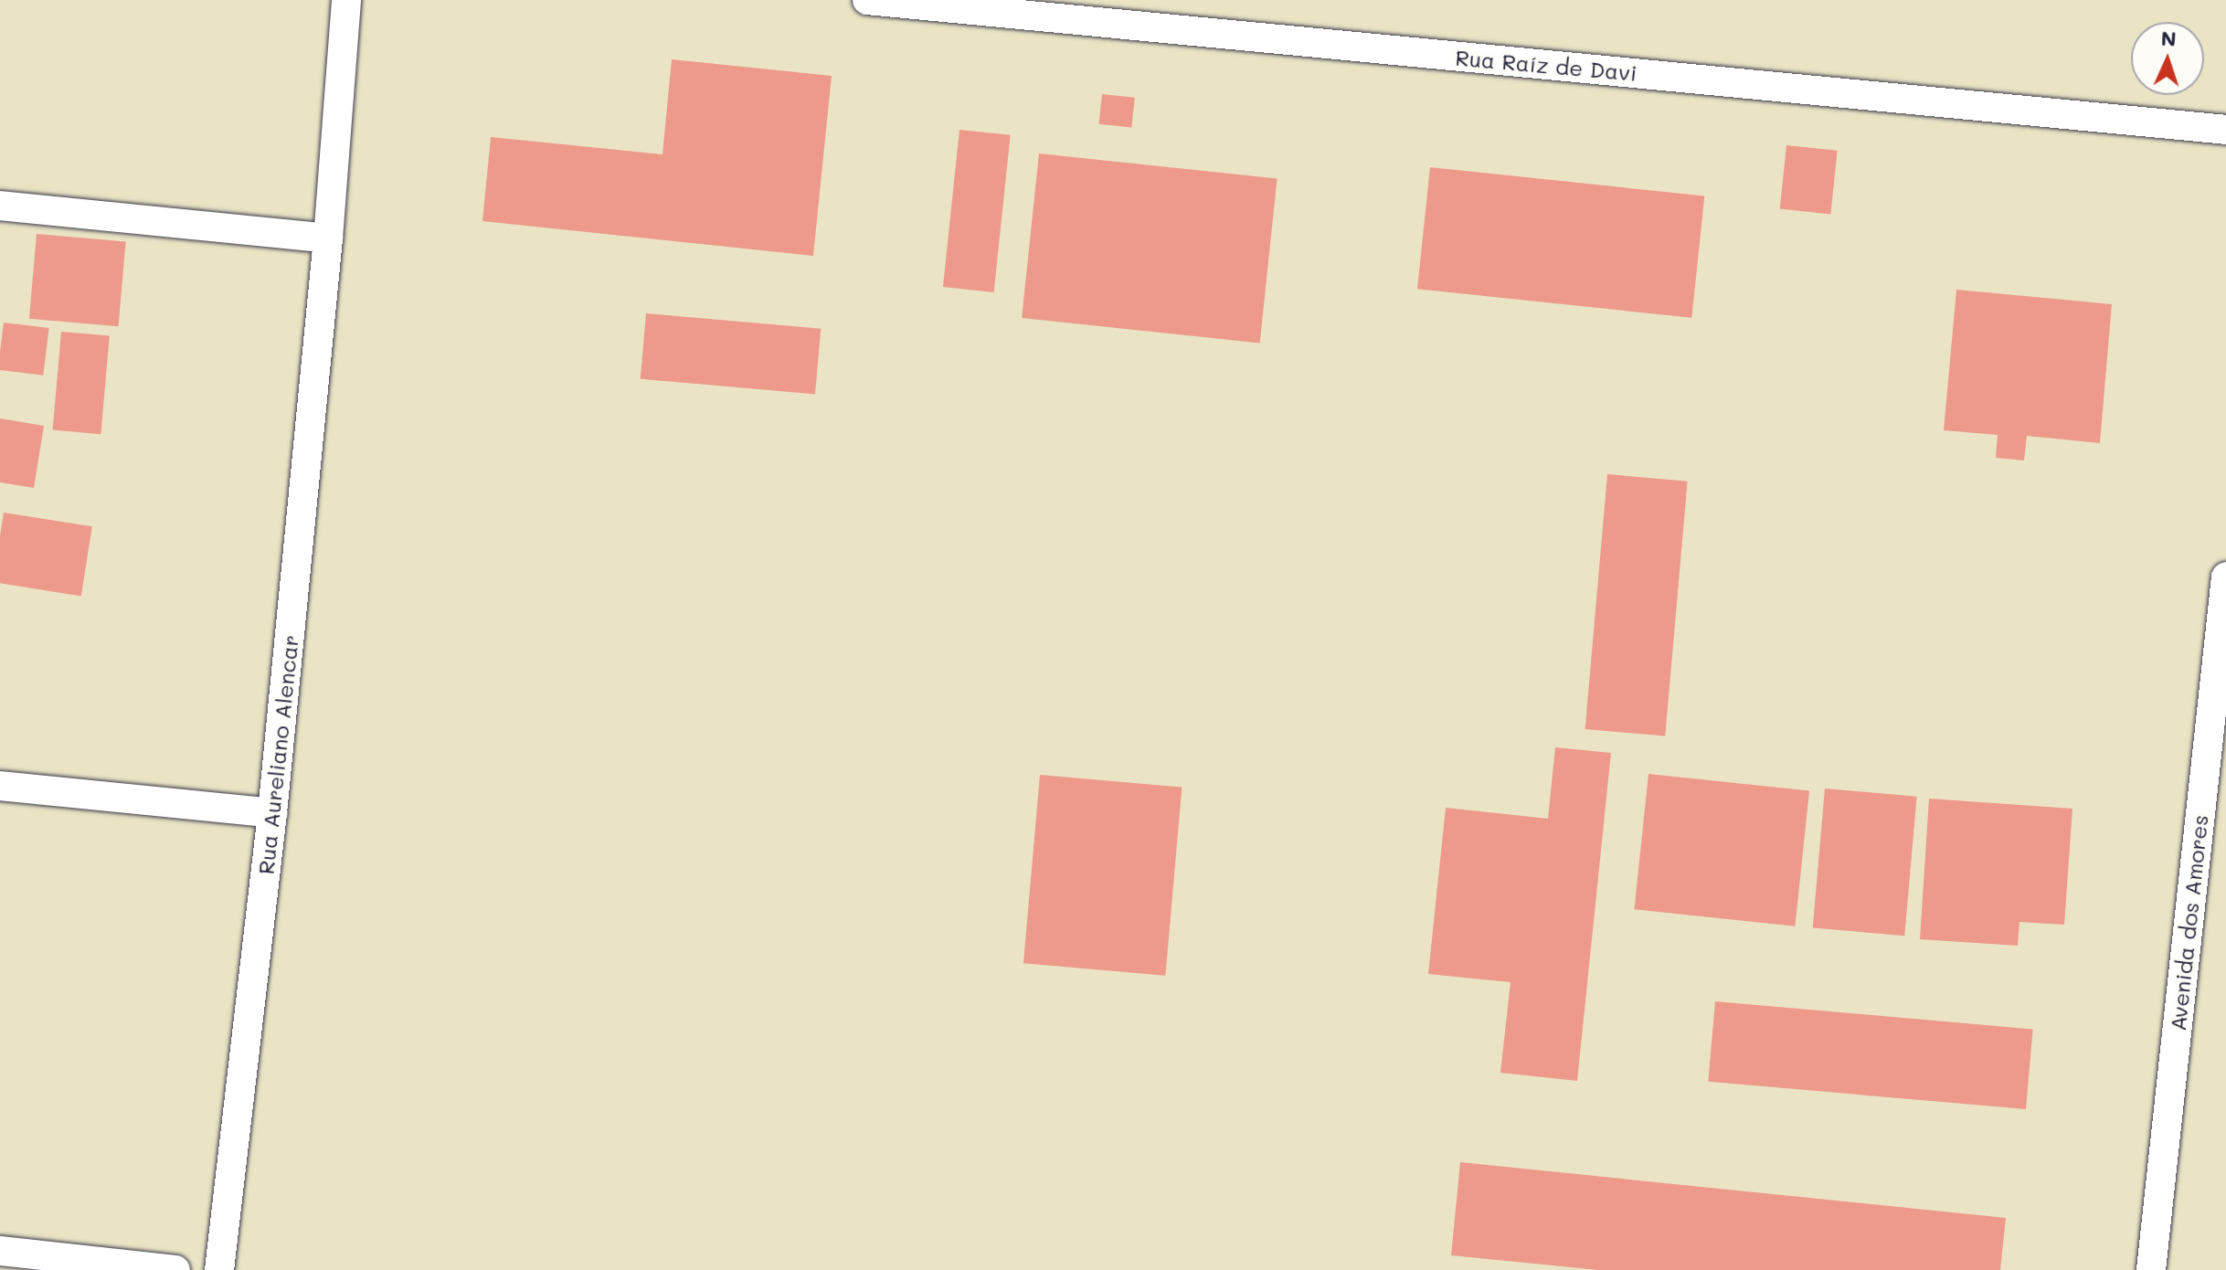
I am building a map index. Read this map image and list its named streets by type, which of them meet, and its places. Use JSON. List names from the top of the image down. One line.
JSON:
{"streets":{"street":["Rua Raíz de Davi","Rua Aureliano Alencar","Avenida dos Amores"]},"north":"top"}
